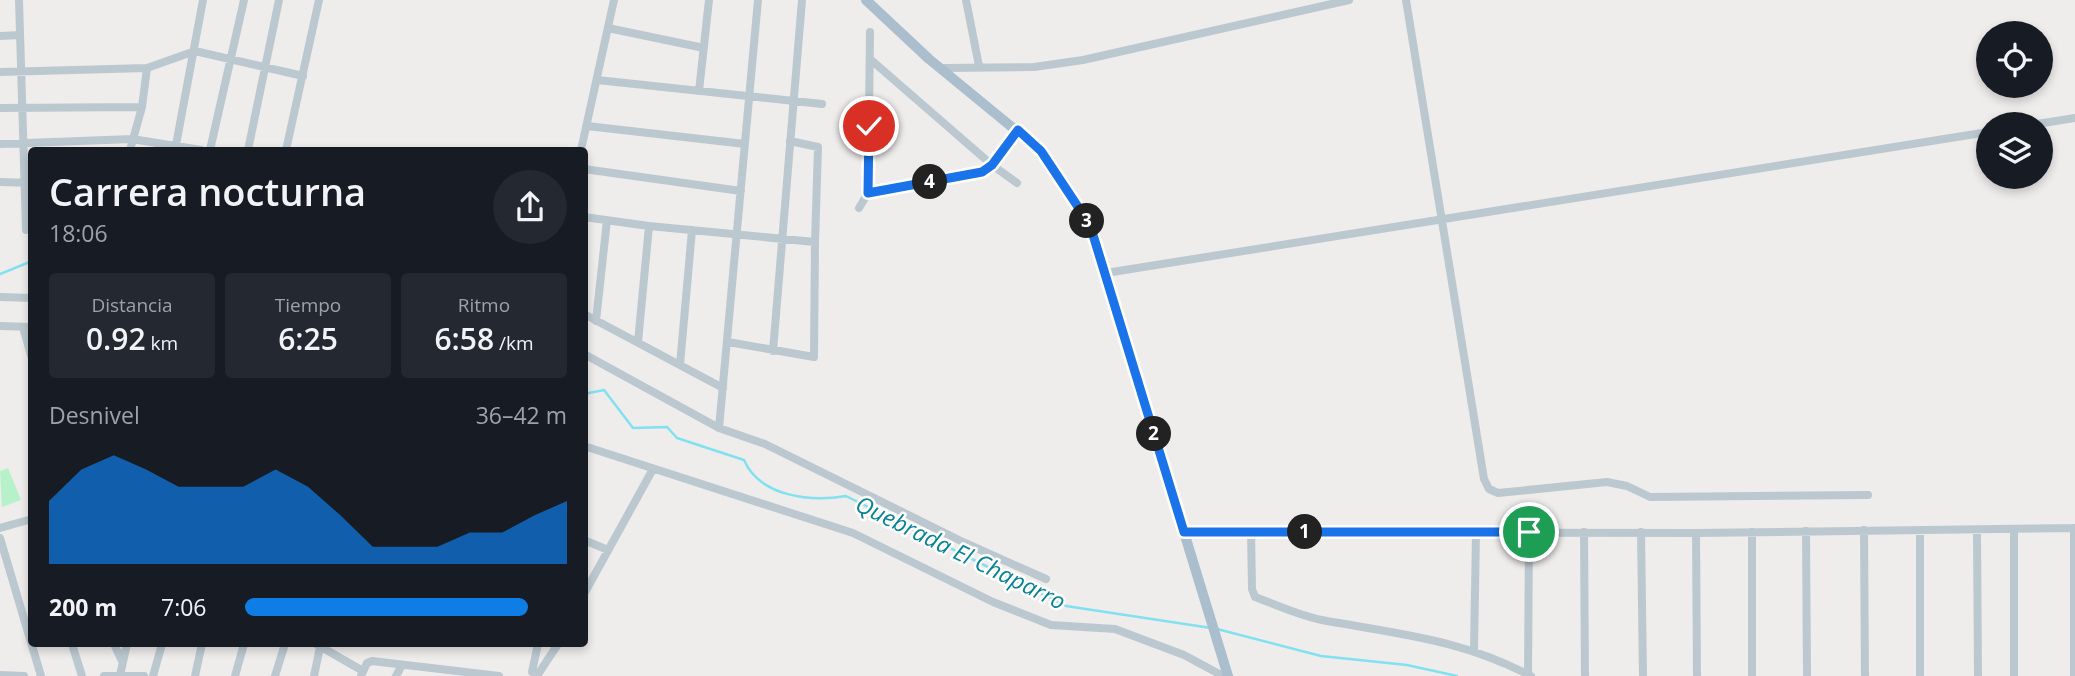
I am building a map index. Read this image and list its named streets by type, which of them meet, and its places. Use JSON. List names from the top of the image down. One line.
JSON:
{"water":["Quebrada El Chaparro"],"page":{"heading":["Carrera nocturna","18:06"],"pins":["4","3","2","1"],"stats":[["Distancia","0.92 km"],["Tiempo","6:25"],["Ritmo","6:58 /km"]],"chart":["Desnivel","36–42 m"],"list":[{"name":"200 m","note":"7:06"}]}}
